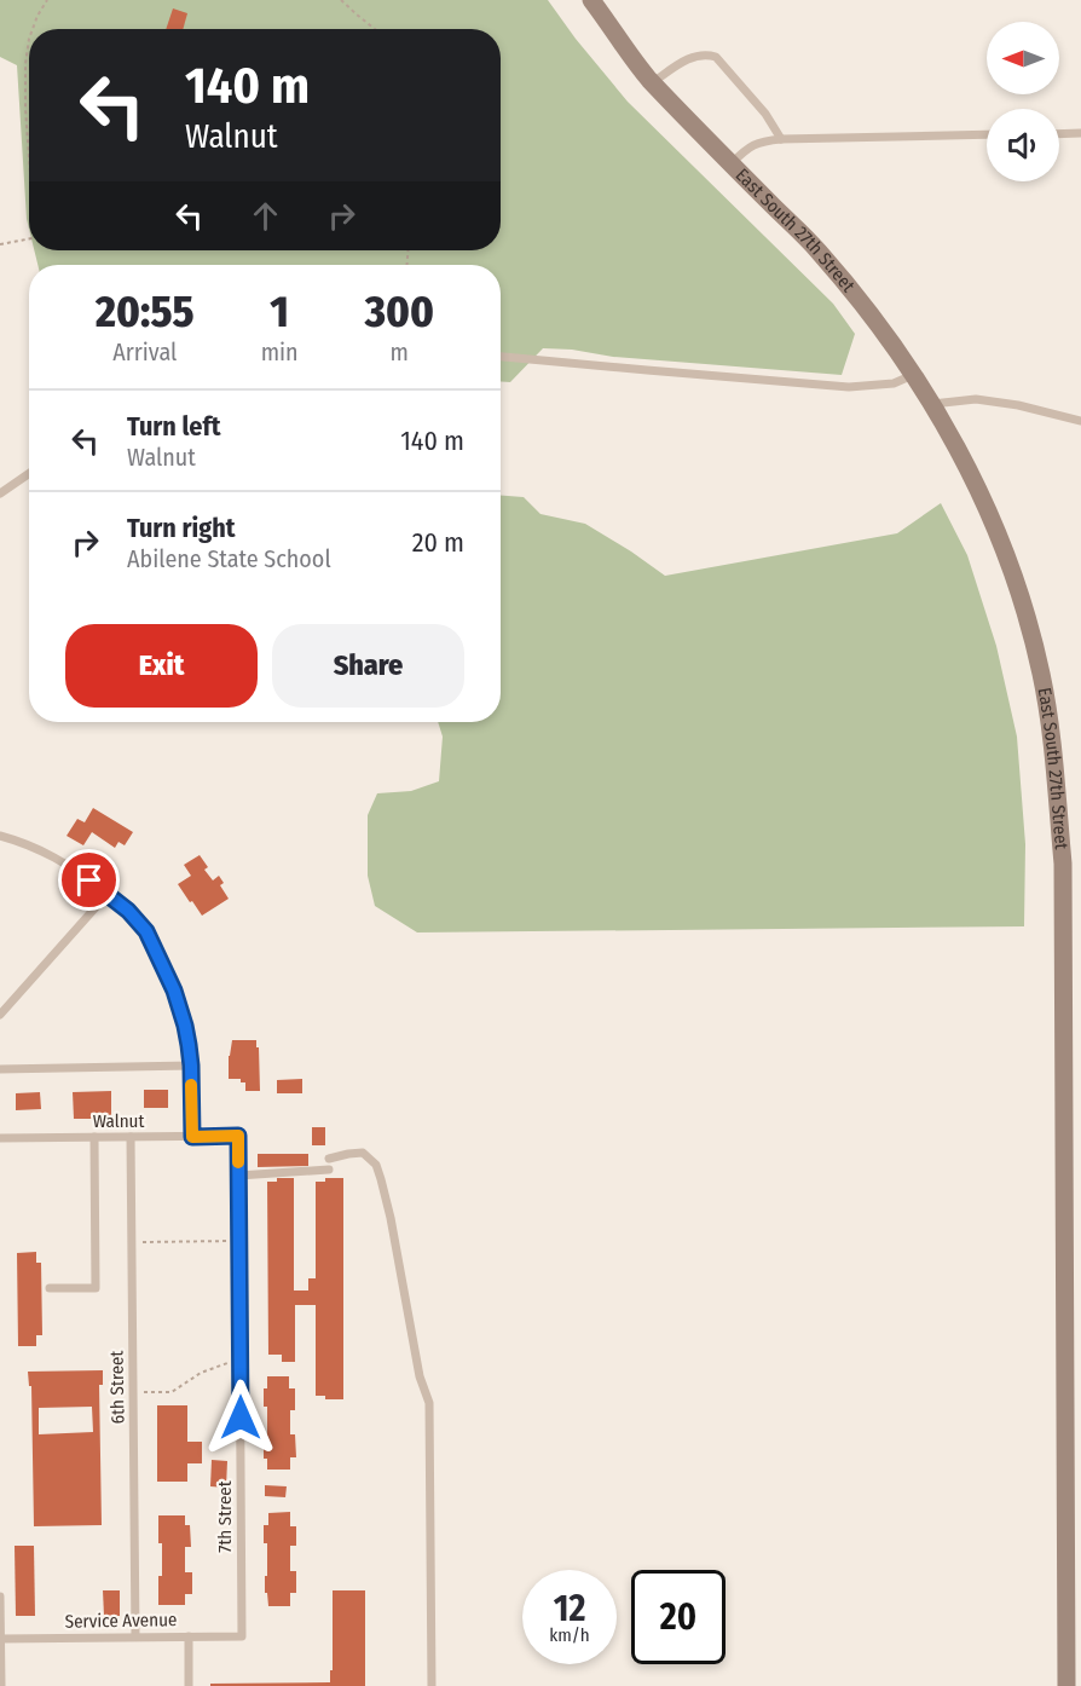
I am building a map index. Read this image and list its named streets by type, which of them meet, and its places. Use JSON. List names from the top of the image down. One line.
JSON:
{"streets":{"main road":["East South 27th Street"],"lane":["Walnut","6th Street","7th Street","Service Avenue"]},"crossings":[["Walnut","6th Street"],["Walnut","7th Street"],["6th Street","Service Avenue"],["7th Street","Service Avenue"]],"north":"left","page":{"turn":["140 m","Walnut"],"eta":["20:55","Arrival","1","min","300","m"],"list":[{"name":"Turn left","note":"Walnut","value":"140 m"},{"name":"Turn right","note":"Abilene State School","value":"20 m"}],"buttons":["Exit","Share"],"speed":"12 km/h","limit":"20"}}
